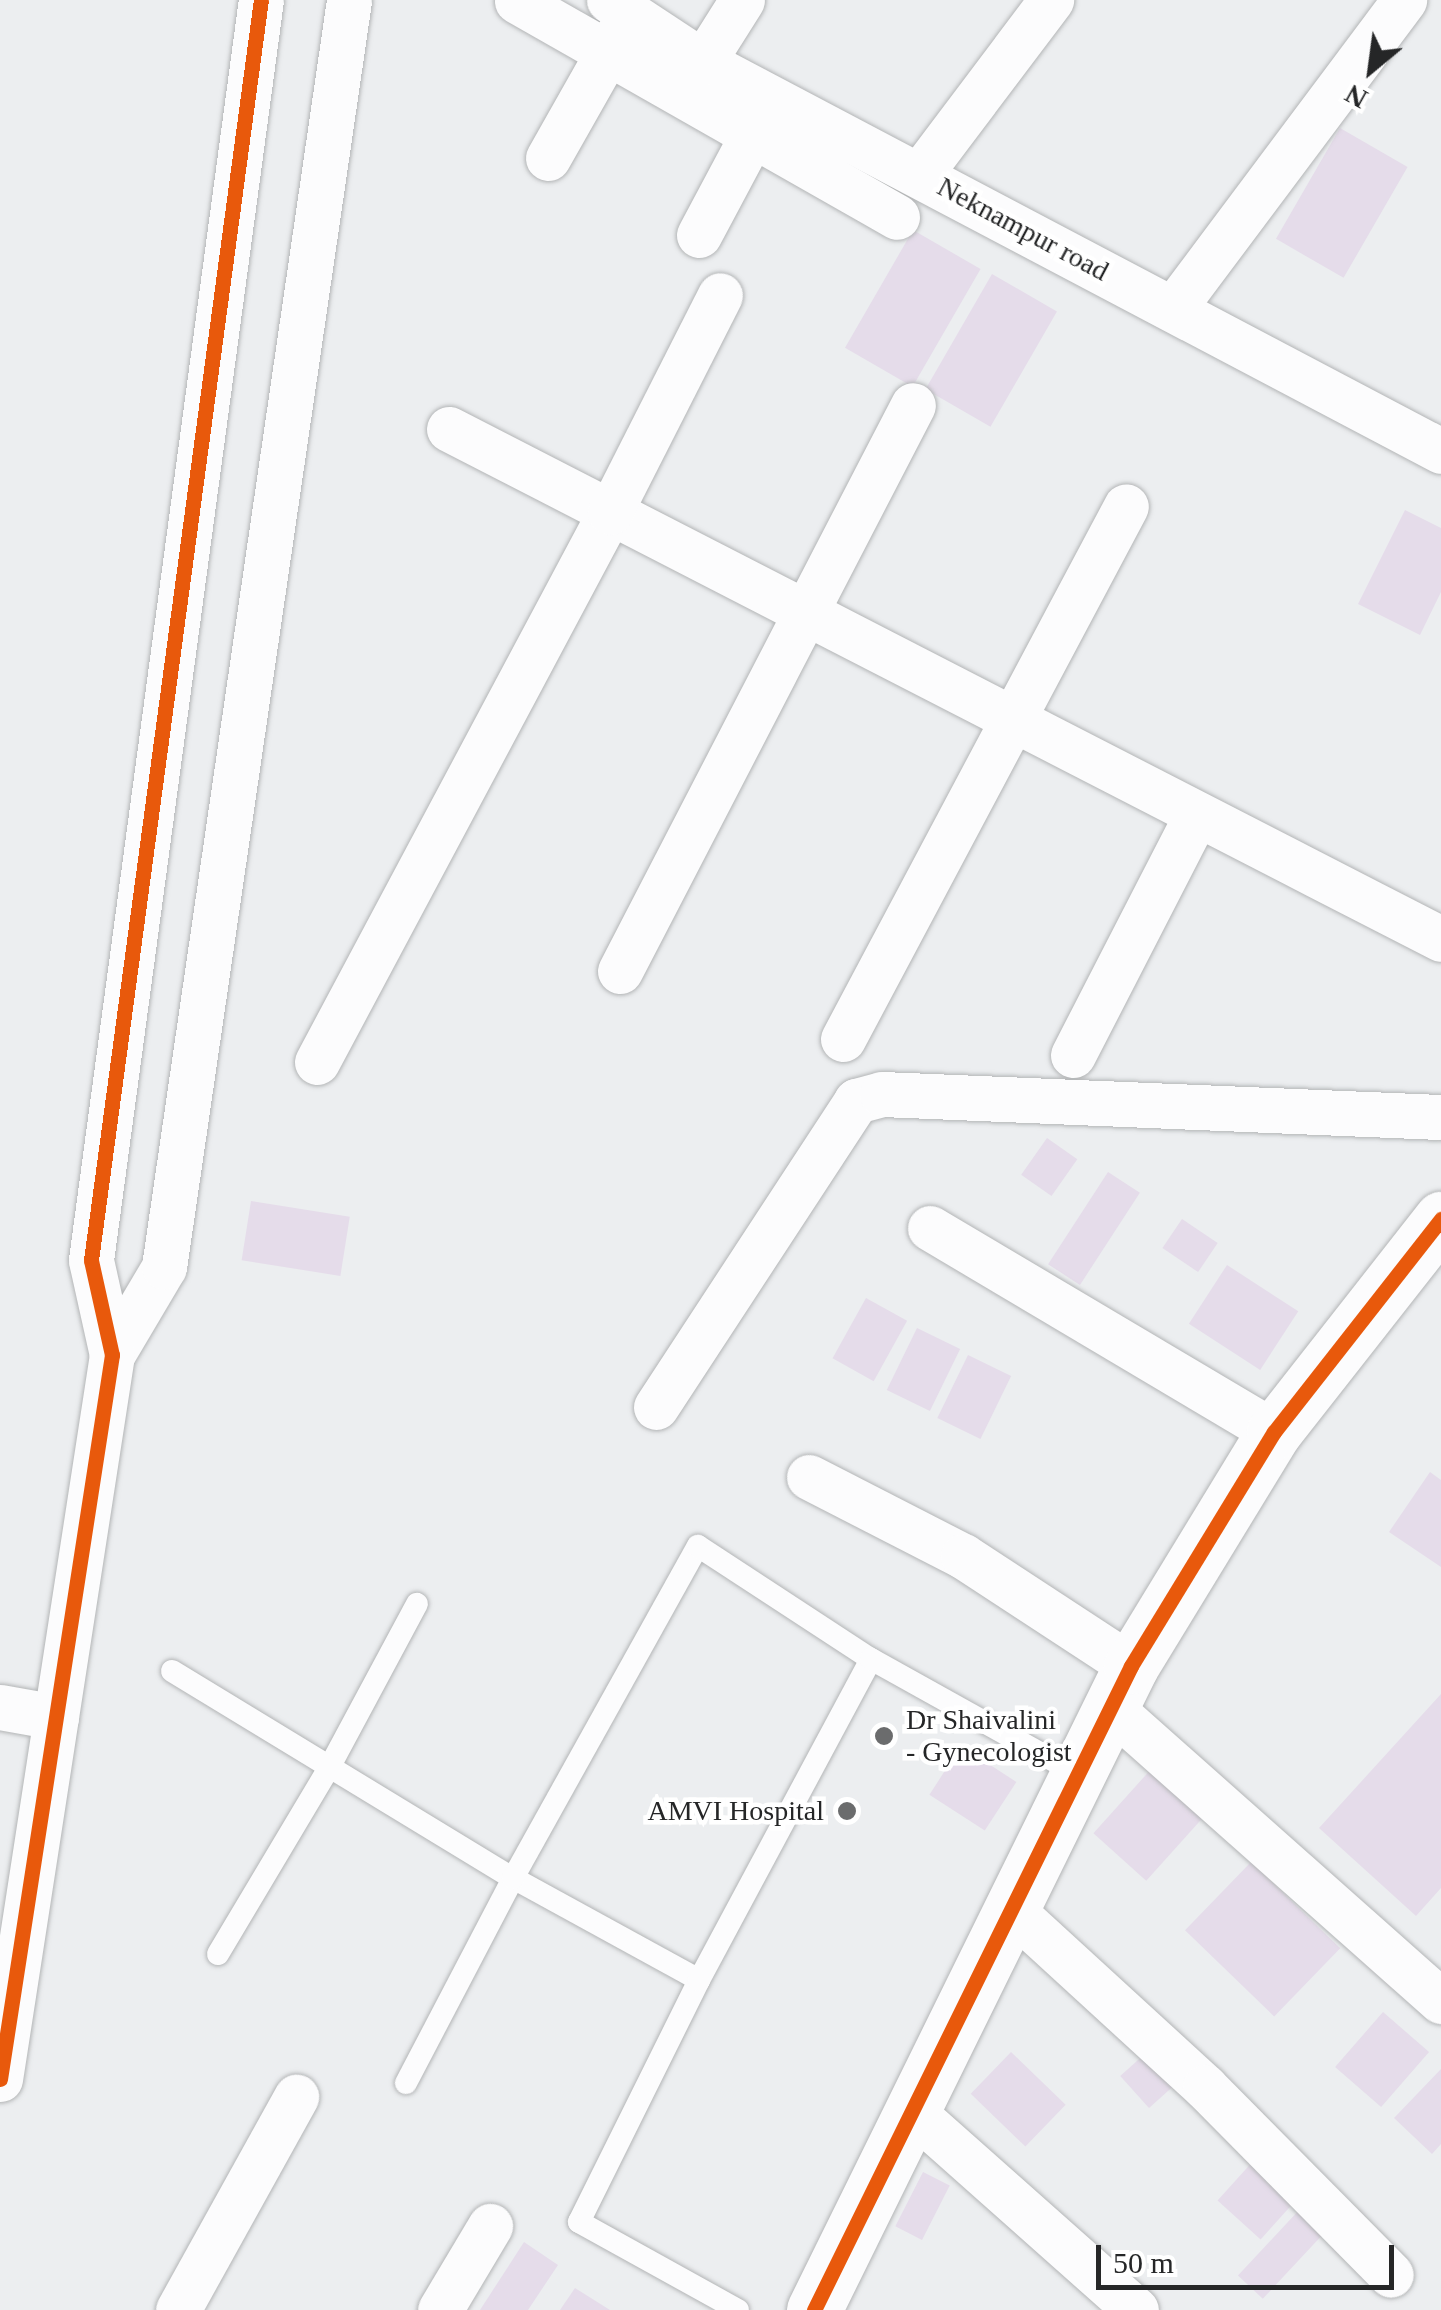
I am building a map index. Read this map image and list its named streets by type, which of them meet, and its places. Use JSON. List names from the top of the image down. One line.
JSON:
{"streets":{"street":["Neknampur road"]},"places":["Dr Shaivalini - Gynecologist","AMVI Hospital"],"scale_bar":"50 m","north":"bottom left"}
